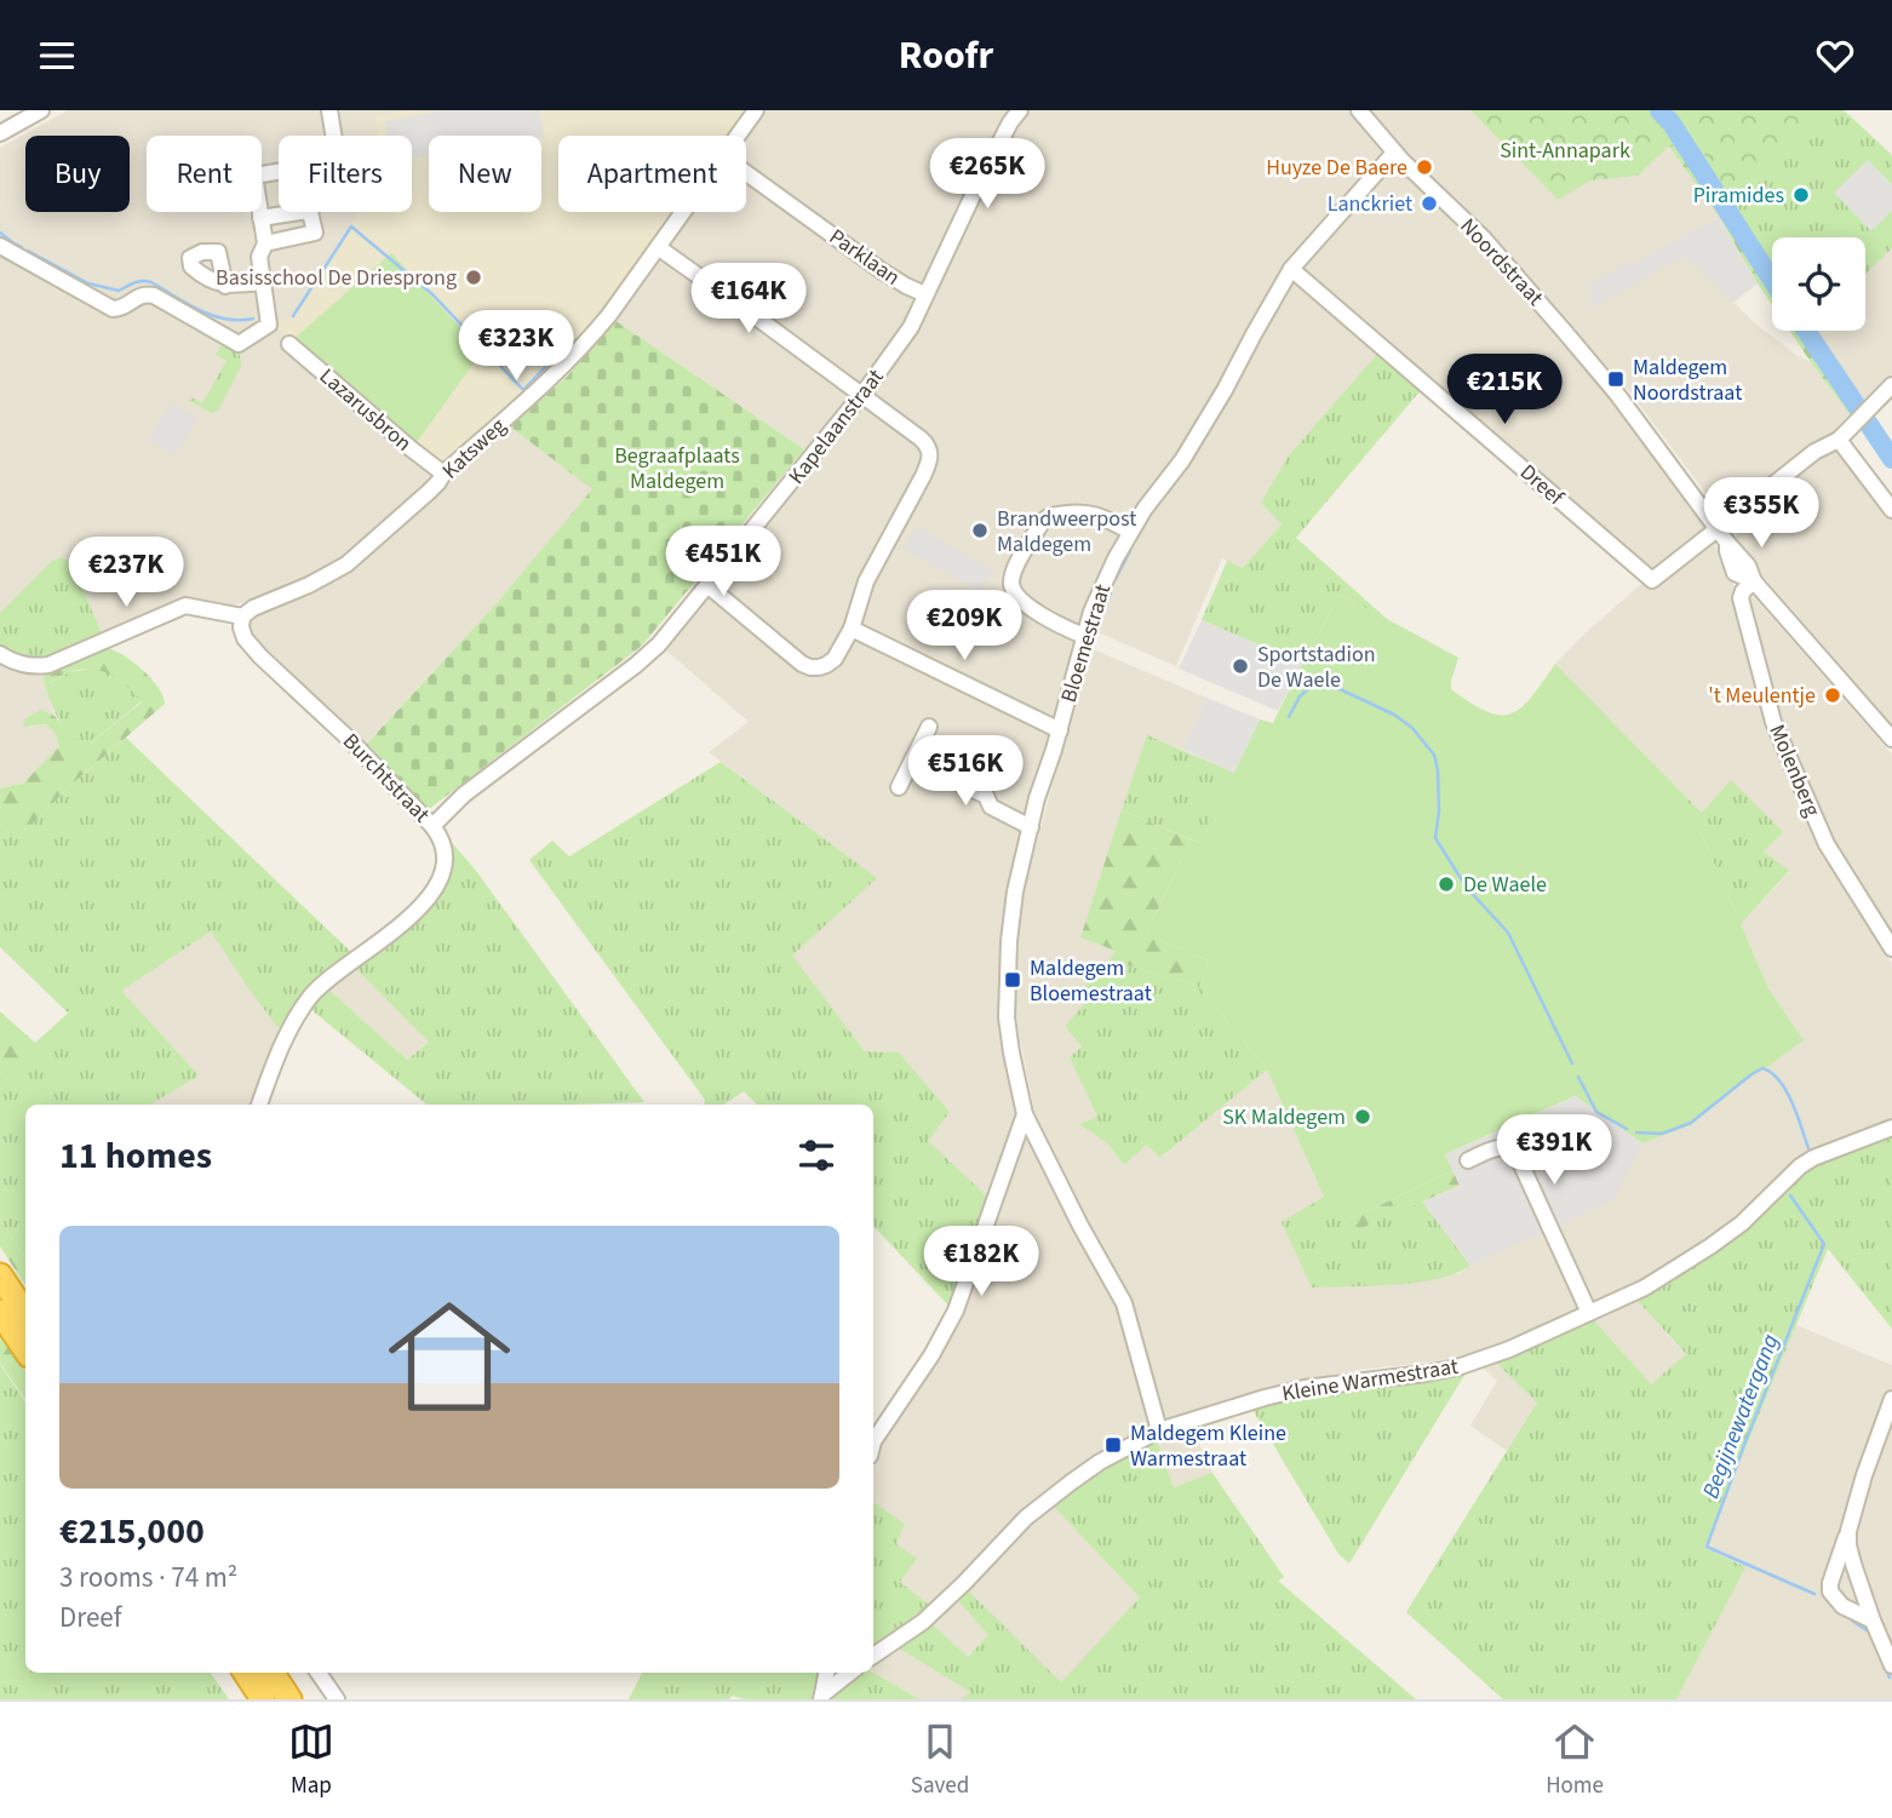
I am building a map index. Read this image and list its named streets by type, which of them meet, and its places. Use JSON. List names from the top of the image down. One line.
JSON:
{"streets":{"street":["Parklaan","Noordstraat","Lazarusbron","Kapelaanstraat","Katsweg","Dreef","Bloemestraat","Molenberg","Burchtstraat","Kleine Warmestraat"]},"crossings":[["Parklaan","Kapelaanstraat"],["Noordstraat","Dreef"],["Noordstraat","Bloemestraat"],["Noordstraat","Molenberg"],["Lazarusbron","Katsweg"],["Kapelaanstraat","Burchtstraat"],["Katsweg","Burchtstraat"],["Dreef","Bloemestraat"],["Bloemestraat","Kleine Warmestraat"]],"water":["Begijnewatergang"],"parks":["Sint-Annapark","Begraafplaats Maldegem"],"places":{"other":["Huyze De Baere","Piramides","Lanckriet","Basisschool De Driesprong","Brandweerpost Maldegem","Sportstadion De Waele","'t Meulentje","De Waele","SK Maldegem"],"transit":["Maldegem Noordstraat","Maldegem Bloemestraat","Maldegem Kleine Warmestraat"]},"page":{"header":"Roofr","chip":["Buy","Rent","Filters","New","Apartment"],"price":["€265K","€164K","€323K","€215K","€355K","€451K","€237K","€209K","€516K","€391K","€182K"],"heading":"11 homes","list":[{"name":"€215,000","note":"3 rooms · 74 m² · Dreef"}],"tabs":["Map","Saved","Home"]}}
